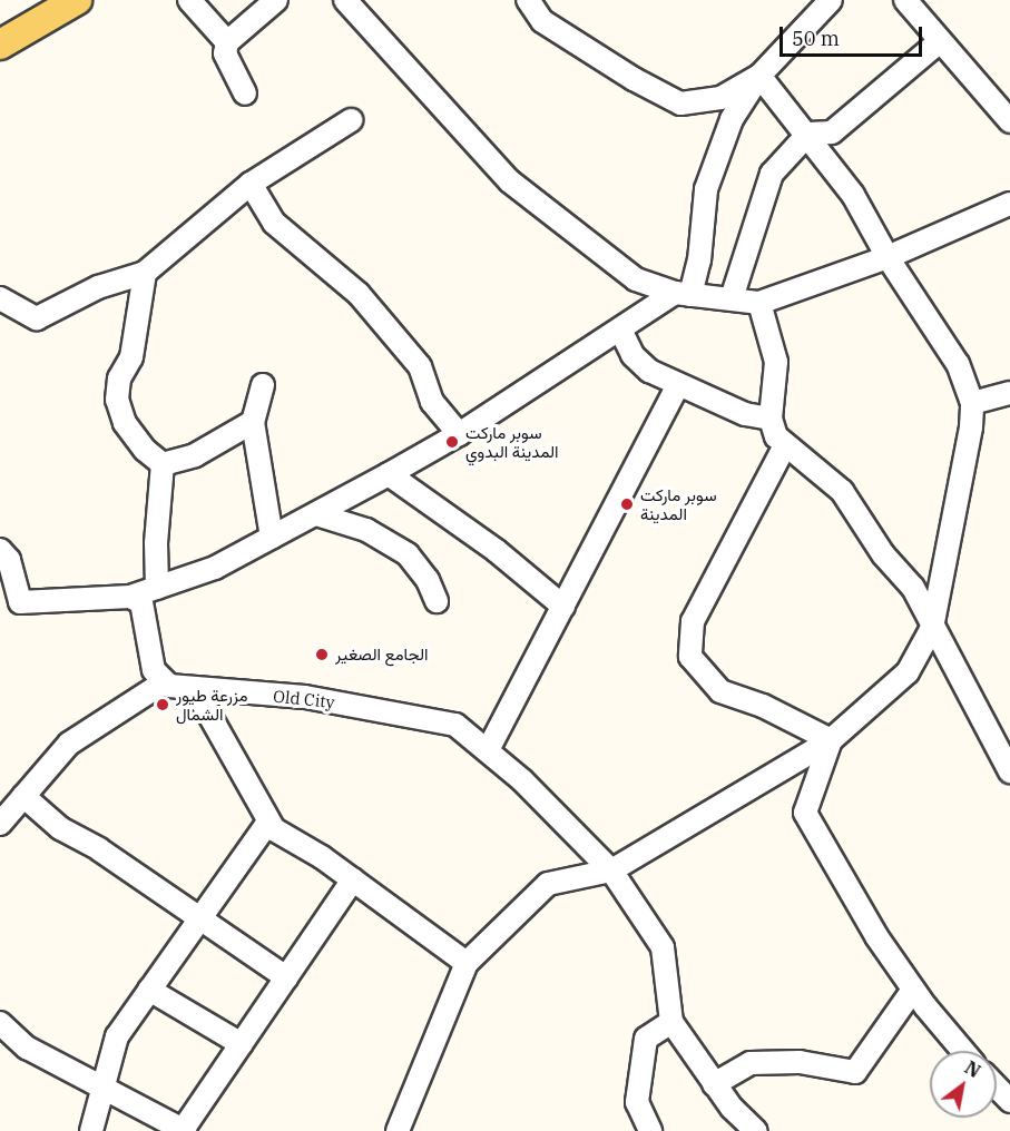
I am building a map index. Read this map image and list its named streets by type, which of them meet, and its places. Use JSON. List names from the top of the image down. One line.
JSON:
{"streets":{"street":["Old City"]},"places":["سوبر ماركت المدينة البدوي","سوبر ماركت المدينة","الجامع الصغير","مزرعة طيور الشمال"],"scale_bar":"50 m","north":"top right"}
